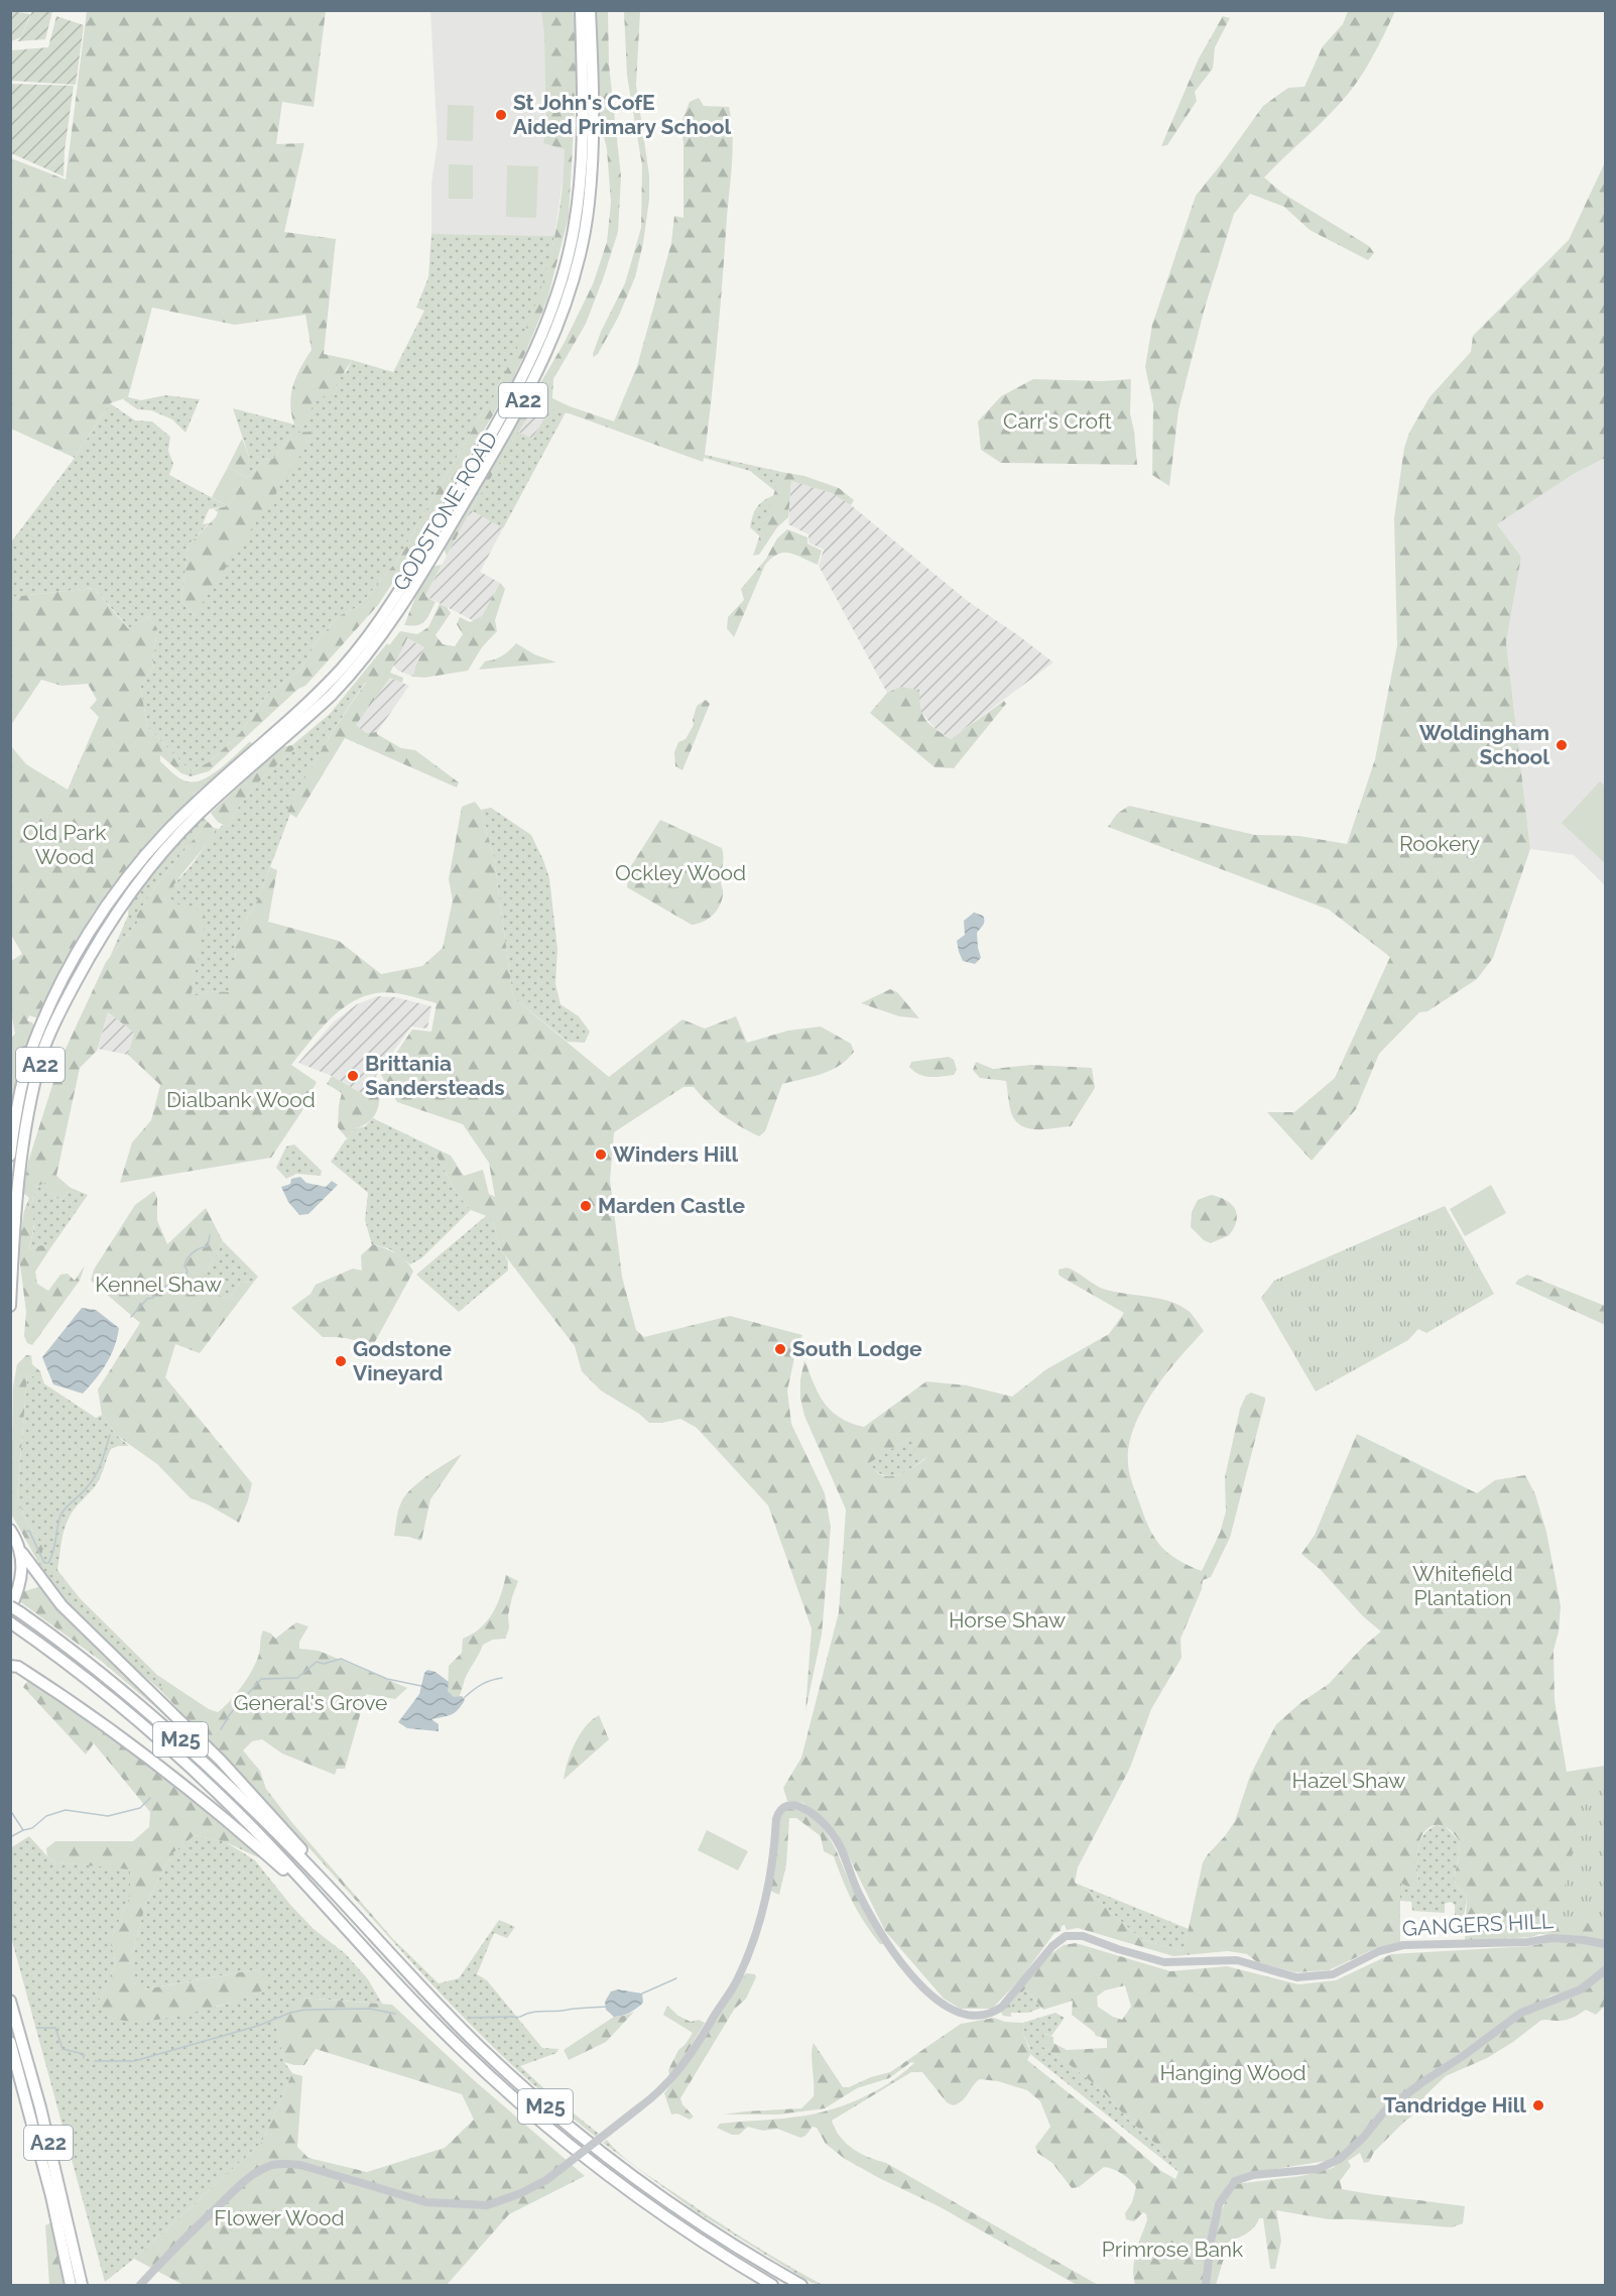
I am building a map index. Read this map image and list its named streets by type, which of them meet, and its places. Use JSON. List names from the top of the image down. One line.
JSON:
{"streets":{"highway":["A22","GODSTONE ROAD","M25"],"street":["GANGERS HILL"]},"parks":["Carr's Croft","Old Park Wood","Rookery","Ockley Wood","Dialbank Wood","Kennel Shaw","Whitefield Plantation","Horse Shaw","General's Grove","Hazel Shaw","Hanging Wood","Flower Wood","Primrose Bank"],"places":["St John's CofE Aided Primary School","Woldingham School","Brittania Sandersteads","Winders Hill","Marden Castle","South Lodge","Godstone Vineyard","Tandridge Hill"]}
